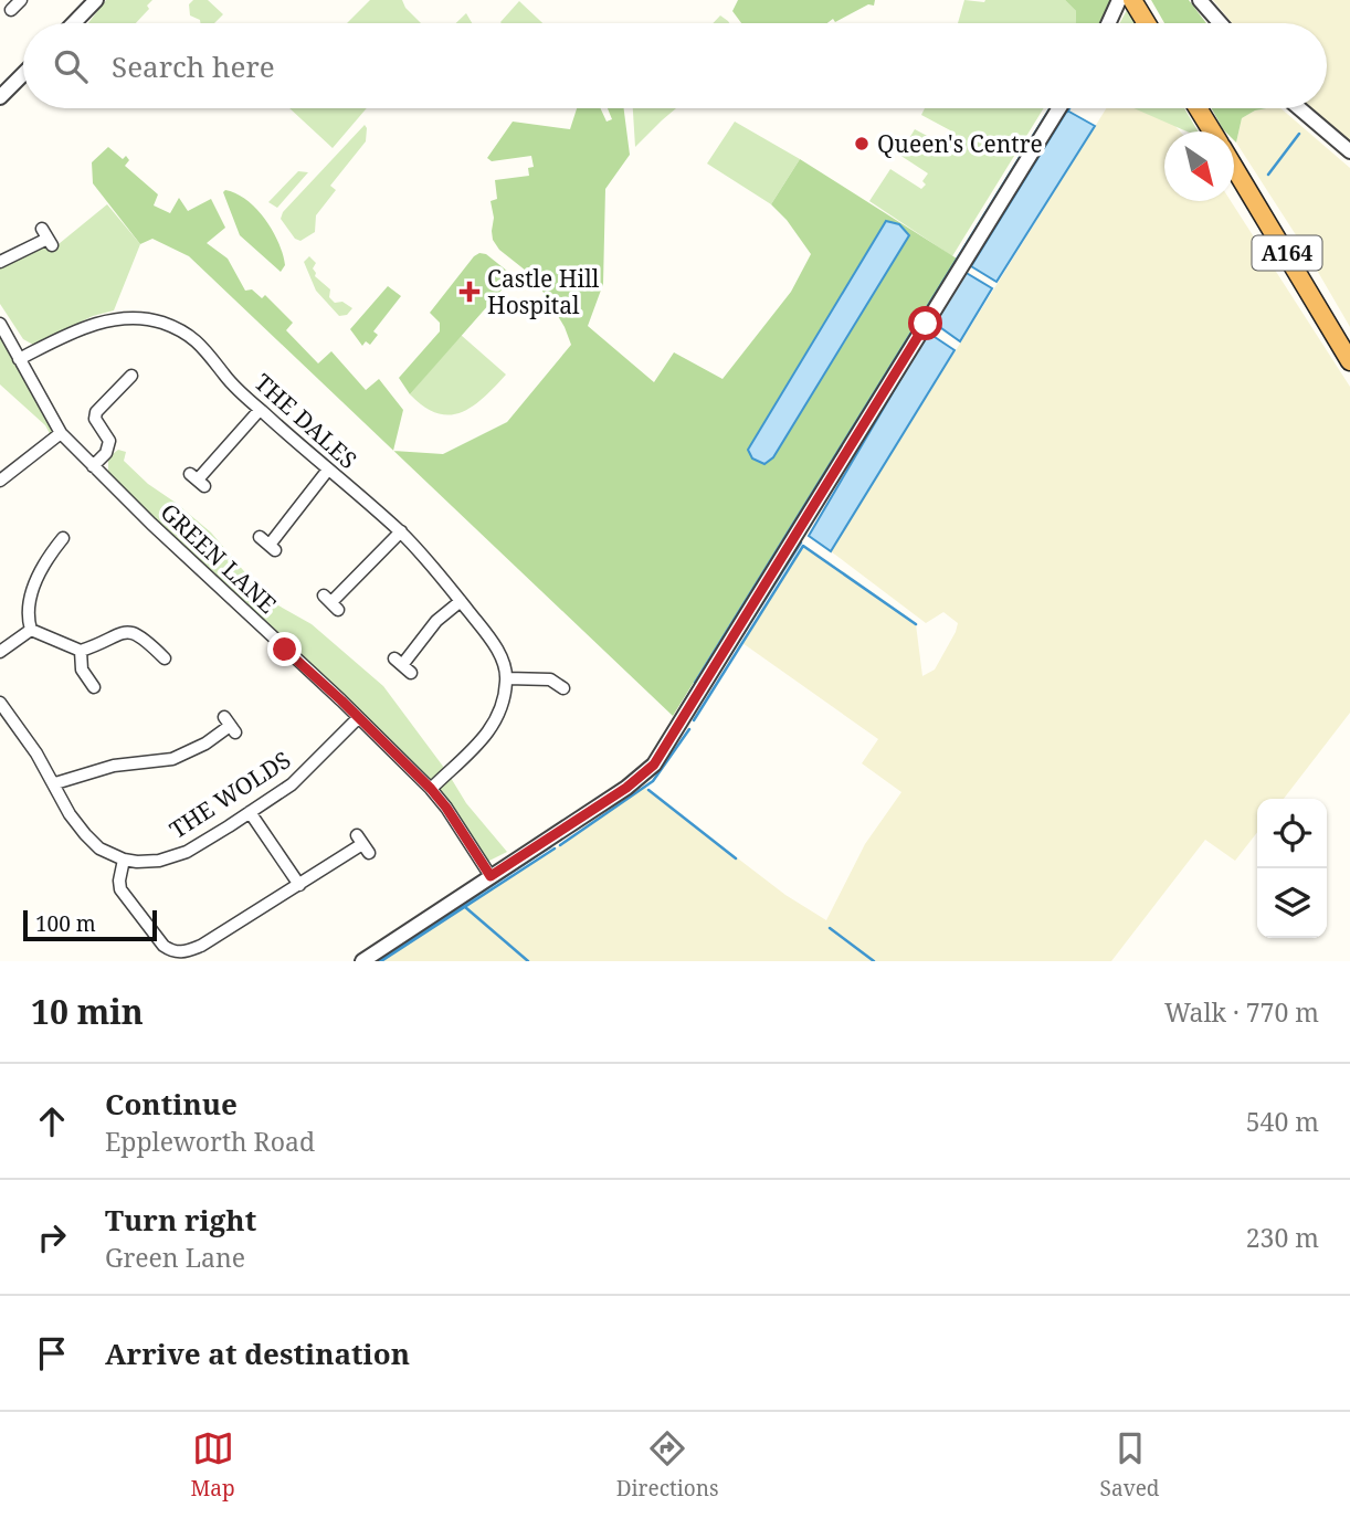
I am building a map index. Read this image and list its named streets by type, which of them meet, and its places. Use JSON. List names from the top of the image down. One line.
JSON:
{"streets":{"highway":["A164"],"street":["THE DALES","GREEN LANE","THE WOLDS"]},"crossings":[["THE DALES","GREEN LANE"],["GREEN LANE","THE WOLDS"]],"places":{"other":["Queen's Centre"],"health":["Castle Hill Hospital"]},"scale_bar":"100 m","north":"bottom right","page":{"search":"Search here","scale":"100 m","heading":["10 min","Walk · 770 m"],"list":[["Continue","Eppleworth Road","540 m"],["Turn right","Green Lane","230 m"],"Arrive at destination"],"nav":["Map","Directions","Saved"]}}
